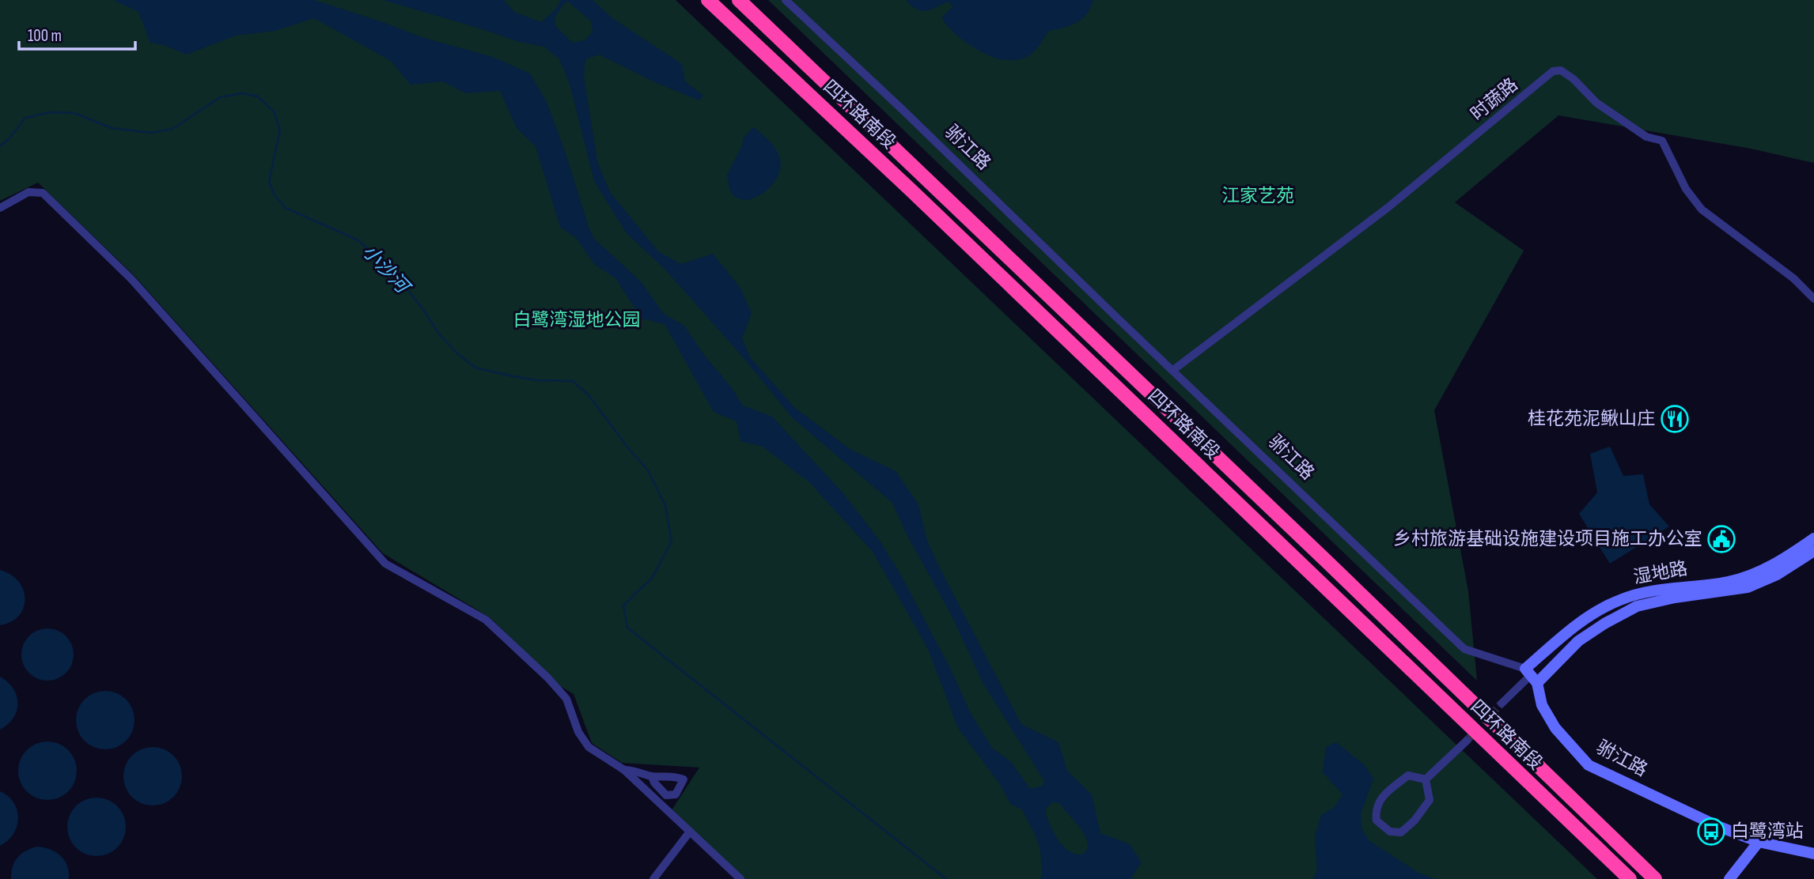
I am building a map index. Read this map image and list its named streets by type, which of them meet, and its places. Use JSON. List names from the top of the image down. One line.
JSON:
{"streets":{"highway":["四环路南段"],"street":["时蔬路","驸江路","湿地路"]},"crossings":[["时蔬路","驸江路"],["驸江路","湿地路"]],"water":["小沙河"],"parks":["江家艺苑","白鹭湾湿地公园"],"places":{"restaurant":["桂花苑泥鳅山庄"],"public building":["乡村旅游基础设施建设项目施工办公室"],"bus stop":["白鹭湾站"]},"scale_bar":"100 m"}
